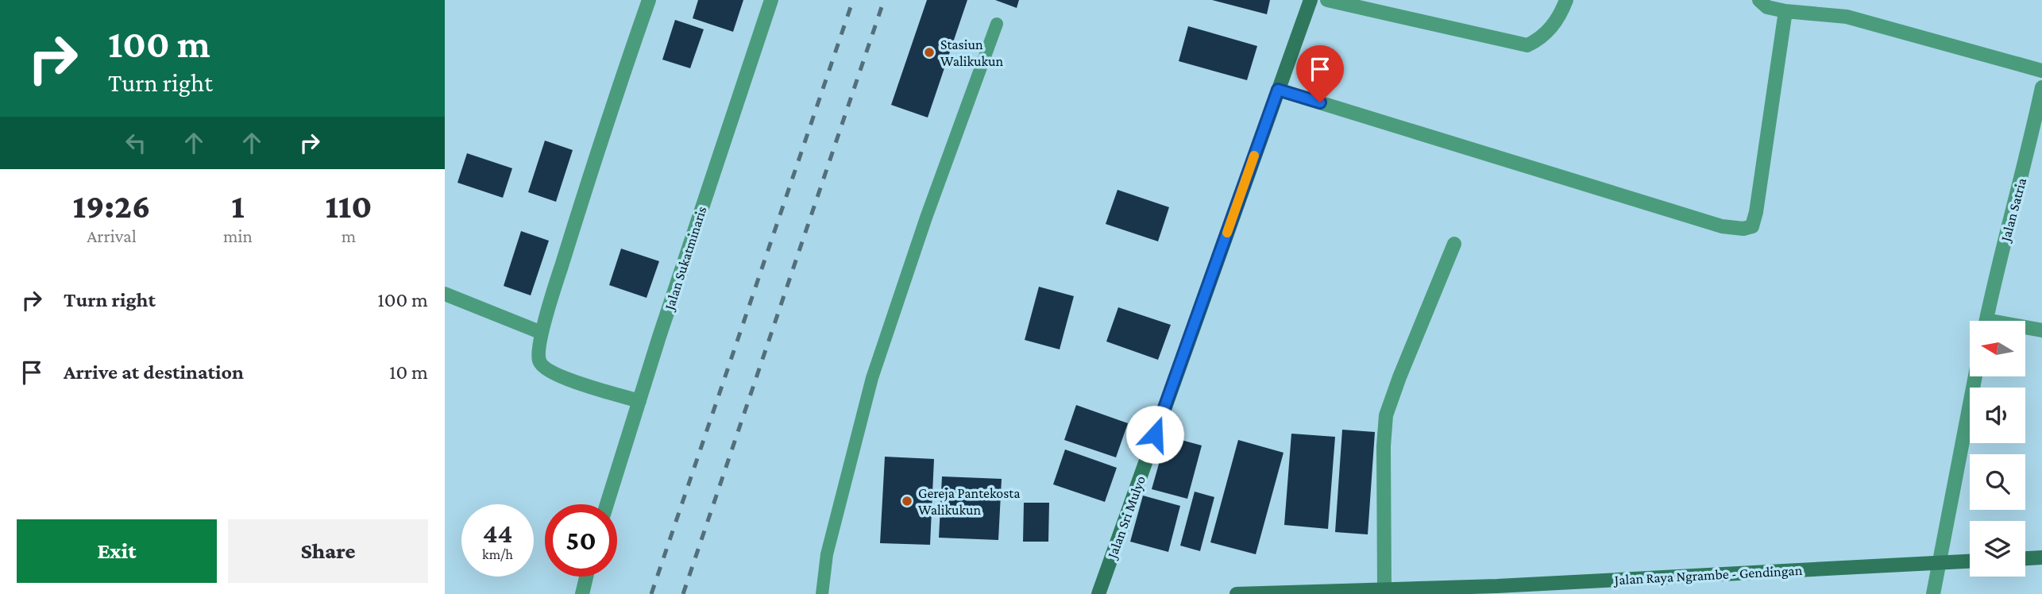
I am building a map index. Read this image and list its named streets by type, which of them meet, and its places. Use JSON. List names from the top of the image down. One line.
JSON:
{"streets":{"main road":["Jalan Sri Mulyo","Jalan Raya Ngrambe - Gendingan"],"street":["Jalan Satria","Jalan Sukatminaris"]},"places":["Stasiun Walikukun","Gereja Pantekosta Walikukun"],"north":"left","page":{"turn":["100 m","Turn right"],"eta":["19:26","Arrival","1","min","110","m"],"list":[{"name":"Turn right","value":"100 m"},{"name":"Arrive at destination","value":"10 m"}],"speed":"44 km/h","limit":"50","buttons":["Exit","Share"]}}
